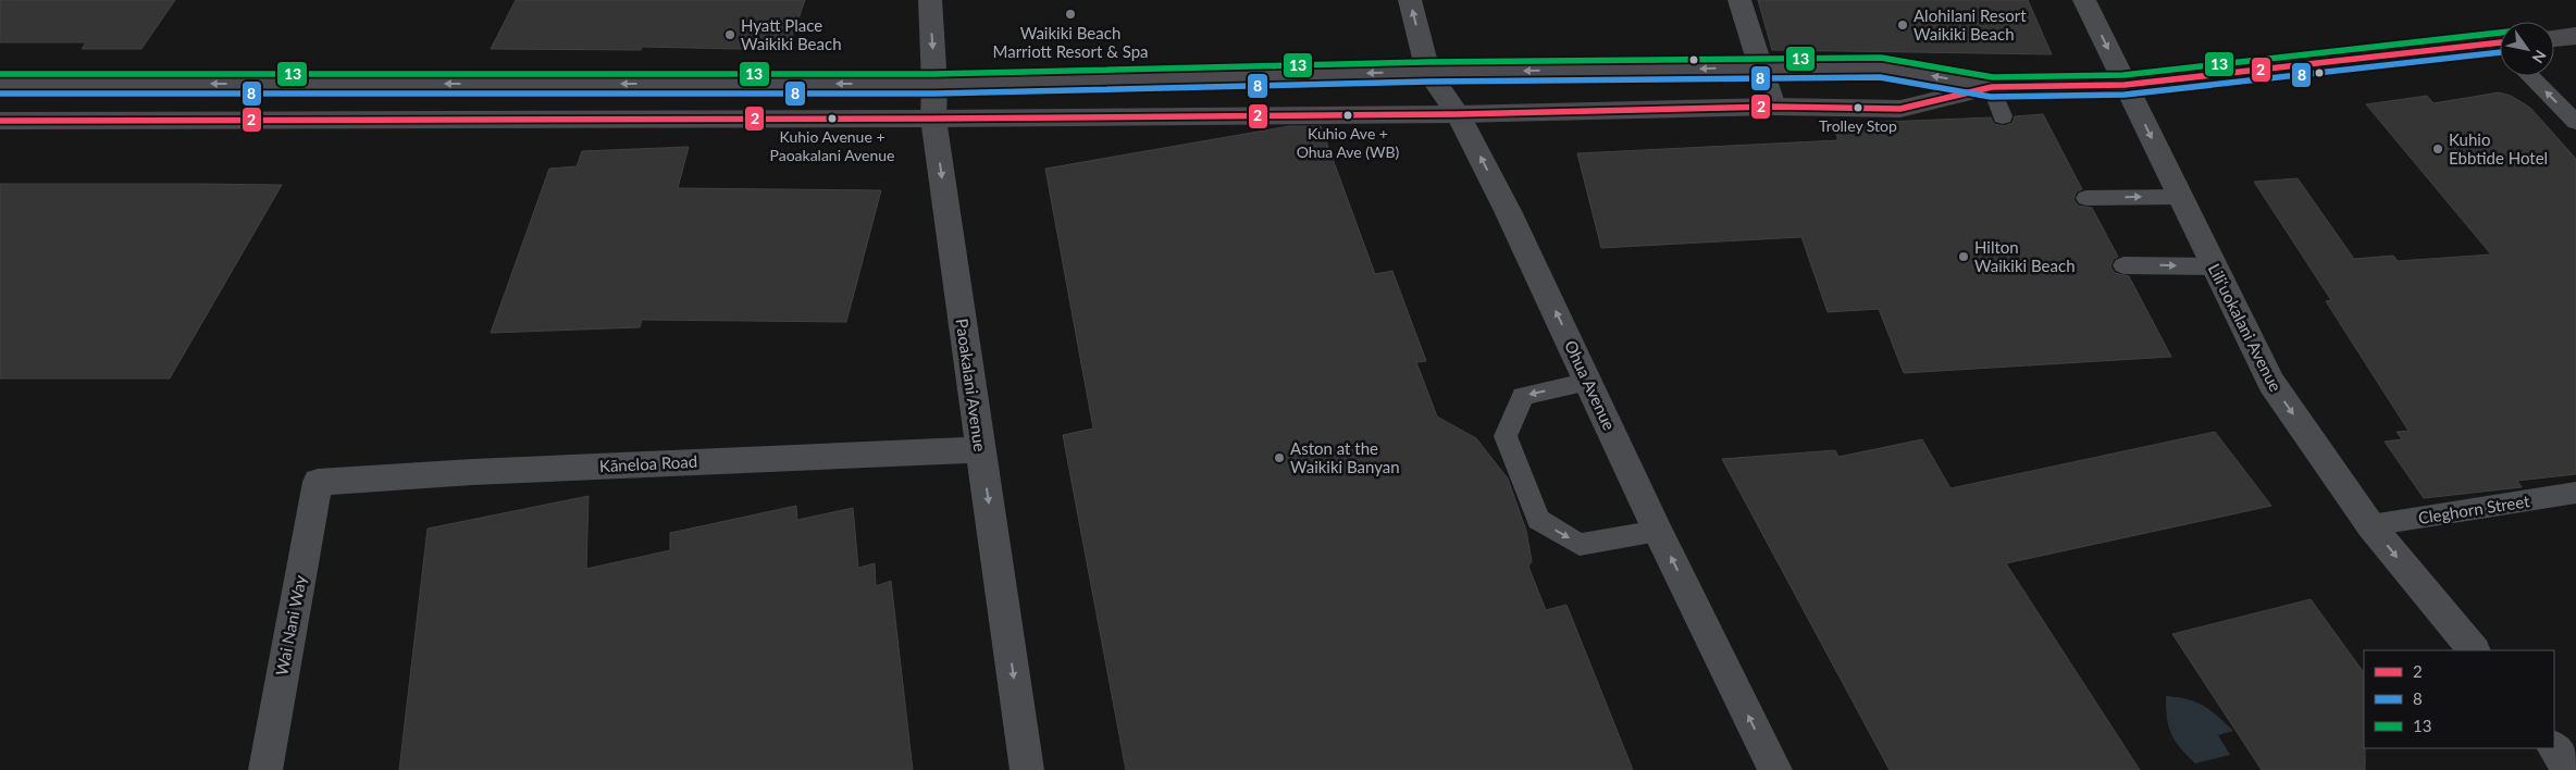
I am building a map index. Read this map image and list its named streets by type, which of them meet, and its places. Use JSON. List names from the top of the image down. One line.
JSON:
{"streets":{"street":["Liliʻuokalani Avenue","Paoakalani Avenue","Ohua Avenue","Kāneloa Road","Wai Nani Way"],"lane":["Cleghorn Street"]},"crossings":[["Liliʻuokalani Avenue","Cleghorn Street"],["Paoakalani Avenue","Kāneloa Road"],["Kāneloa Road","Wai Nani Way"]],"one_way":["Liliʻuokalani Avenue","Paoakalani Avenue","Ohua Avenue"],"places":["Waikiki Beach Marriott Resort & Spa","Alohilani Resort Waikiki Beach","Hyatt Place Waikiki Beach","Trolley Stop","Kuhio Ave + Ohua Ave (WB)","Kuhio Avenue + Paoakalani Avenue","Kuhio Ebbtide Hotel","Hilton Waikiki Beach","Aston at the Waikiki Banyan"],"lines":["transit line 13","transit line 2","transit line 8"],"legend":["2","8","13"],"north":"bottom right"}
